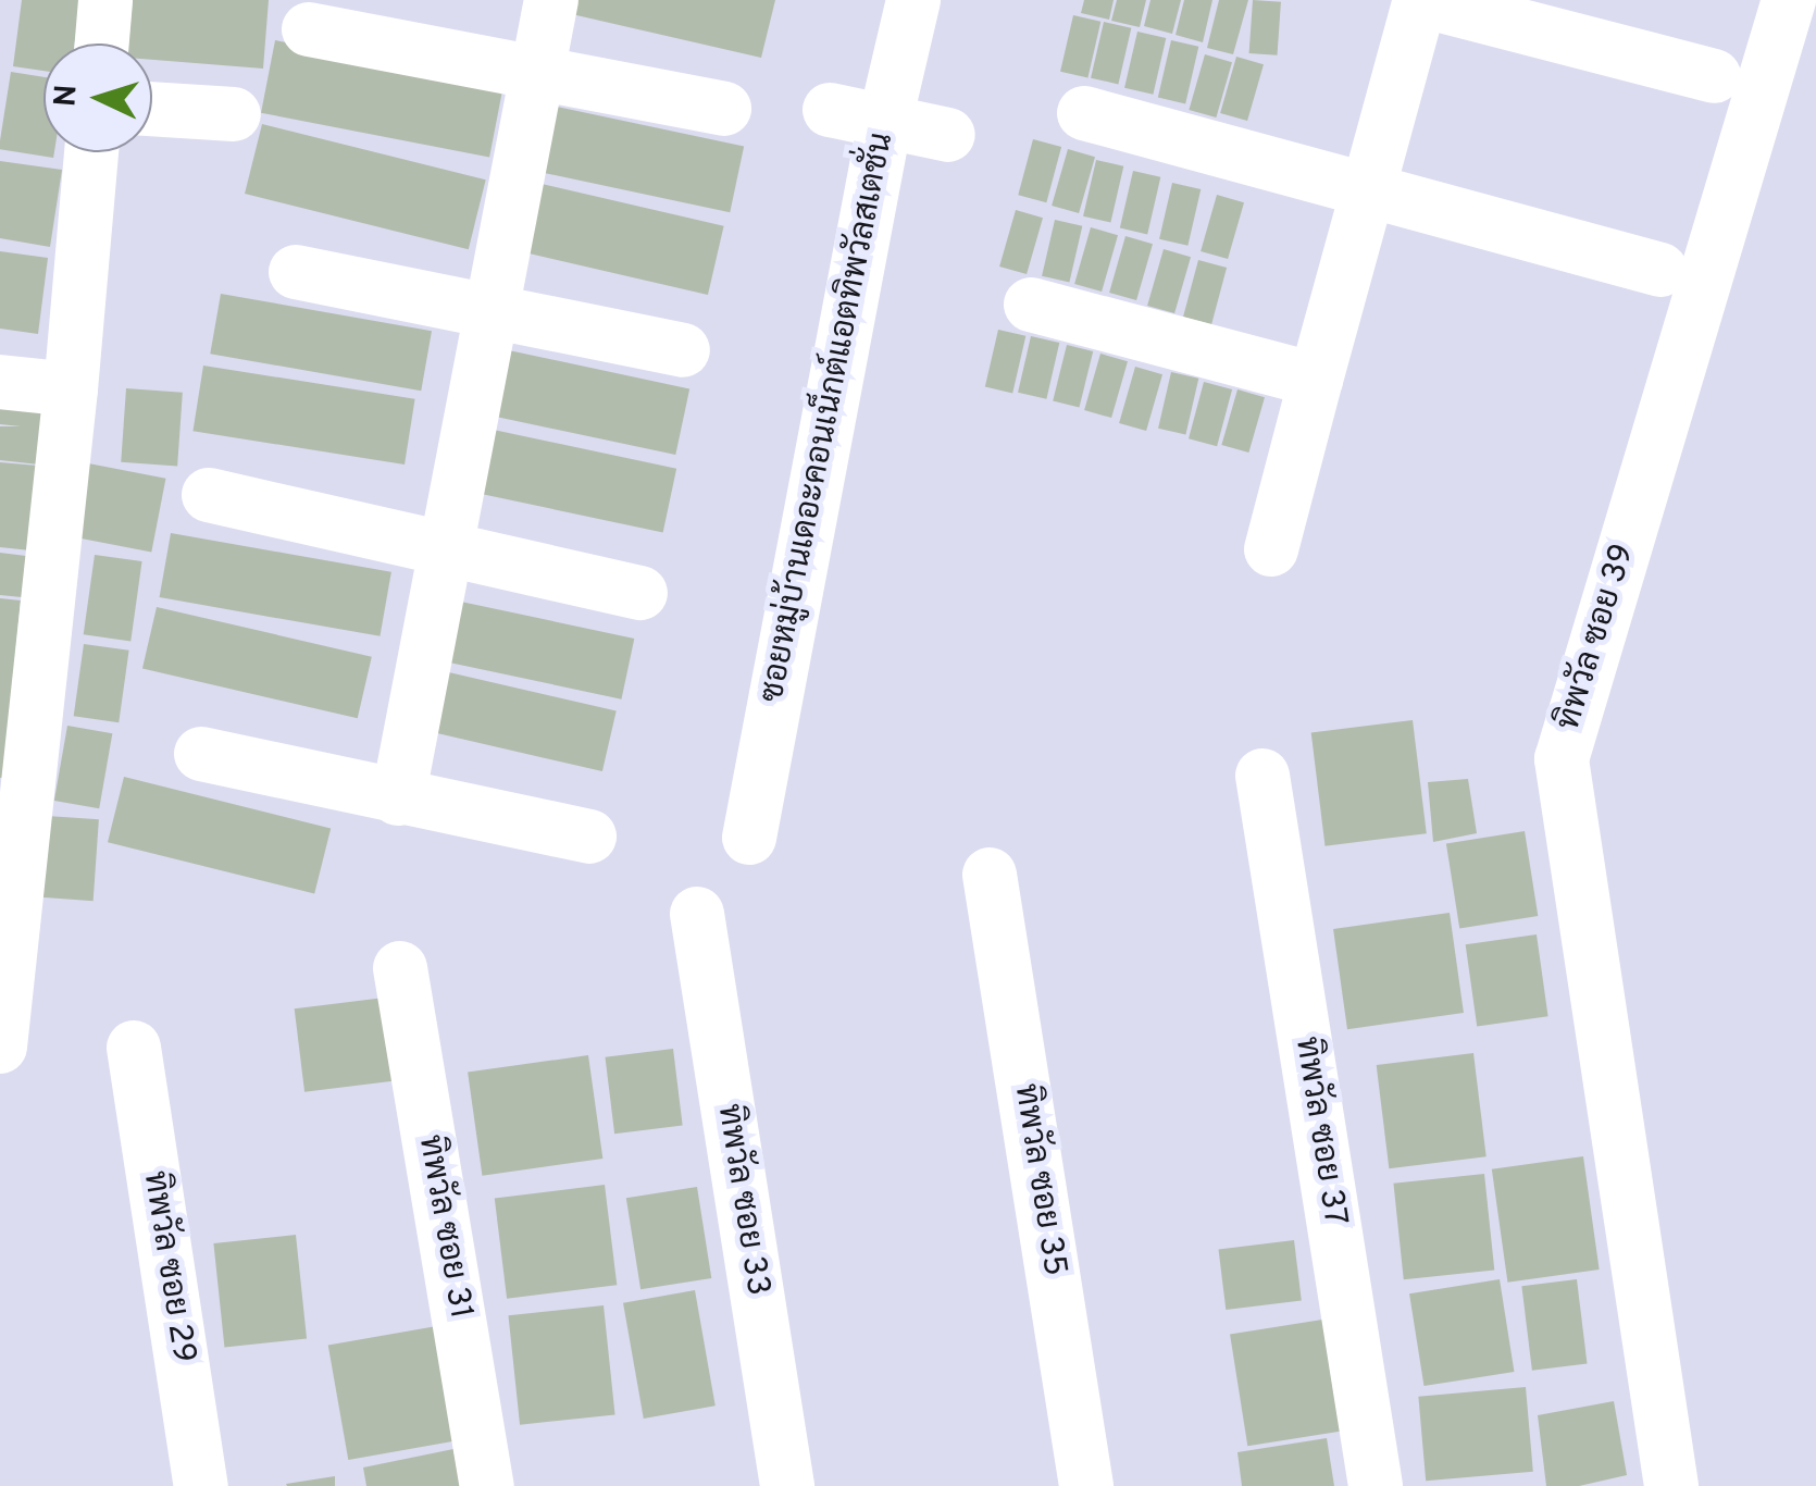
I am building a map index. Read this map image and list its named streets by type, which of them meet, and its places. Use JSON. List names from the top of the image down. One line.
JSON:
{"streets":{"street":["ซอยหมู่บ้านเดอะคอนเน็กต์แอตทิพวัลสเตชั่น","ทิพวัล ซอย 39","ทิพวัล ซอย 37","ทิพวัล ซอย 35","ทิพวัล ซอย 33","ทิพวัล ซอย 31","ทิพวัล ซอย 29"]},"north":"left"}
